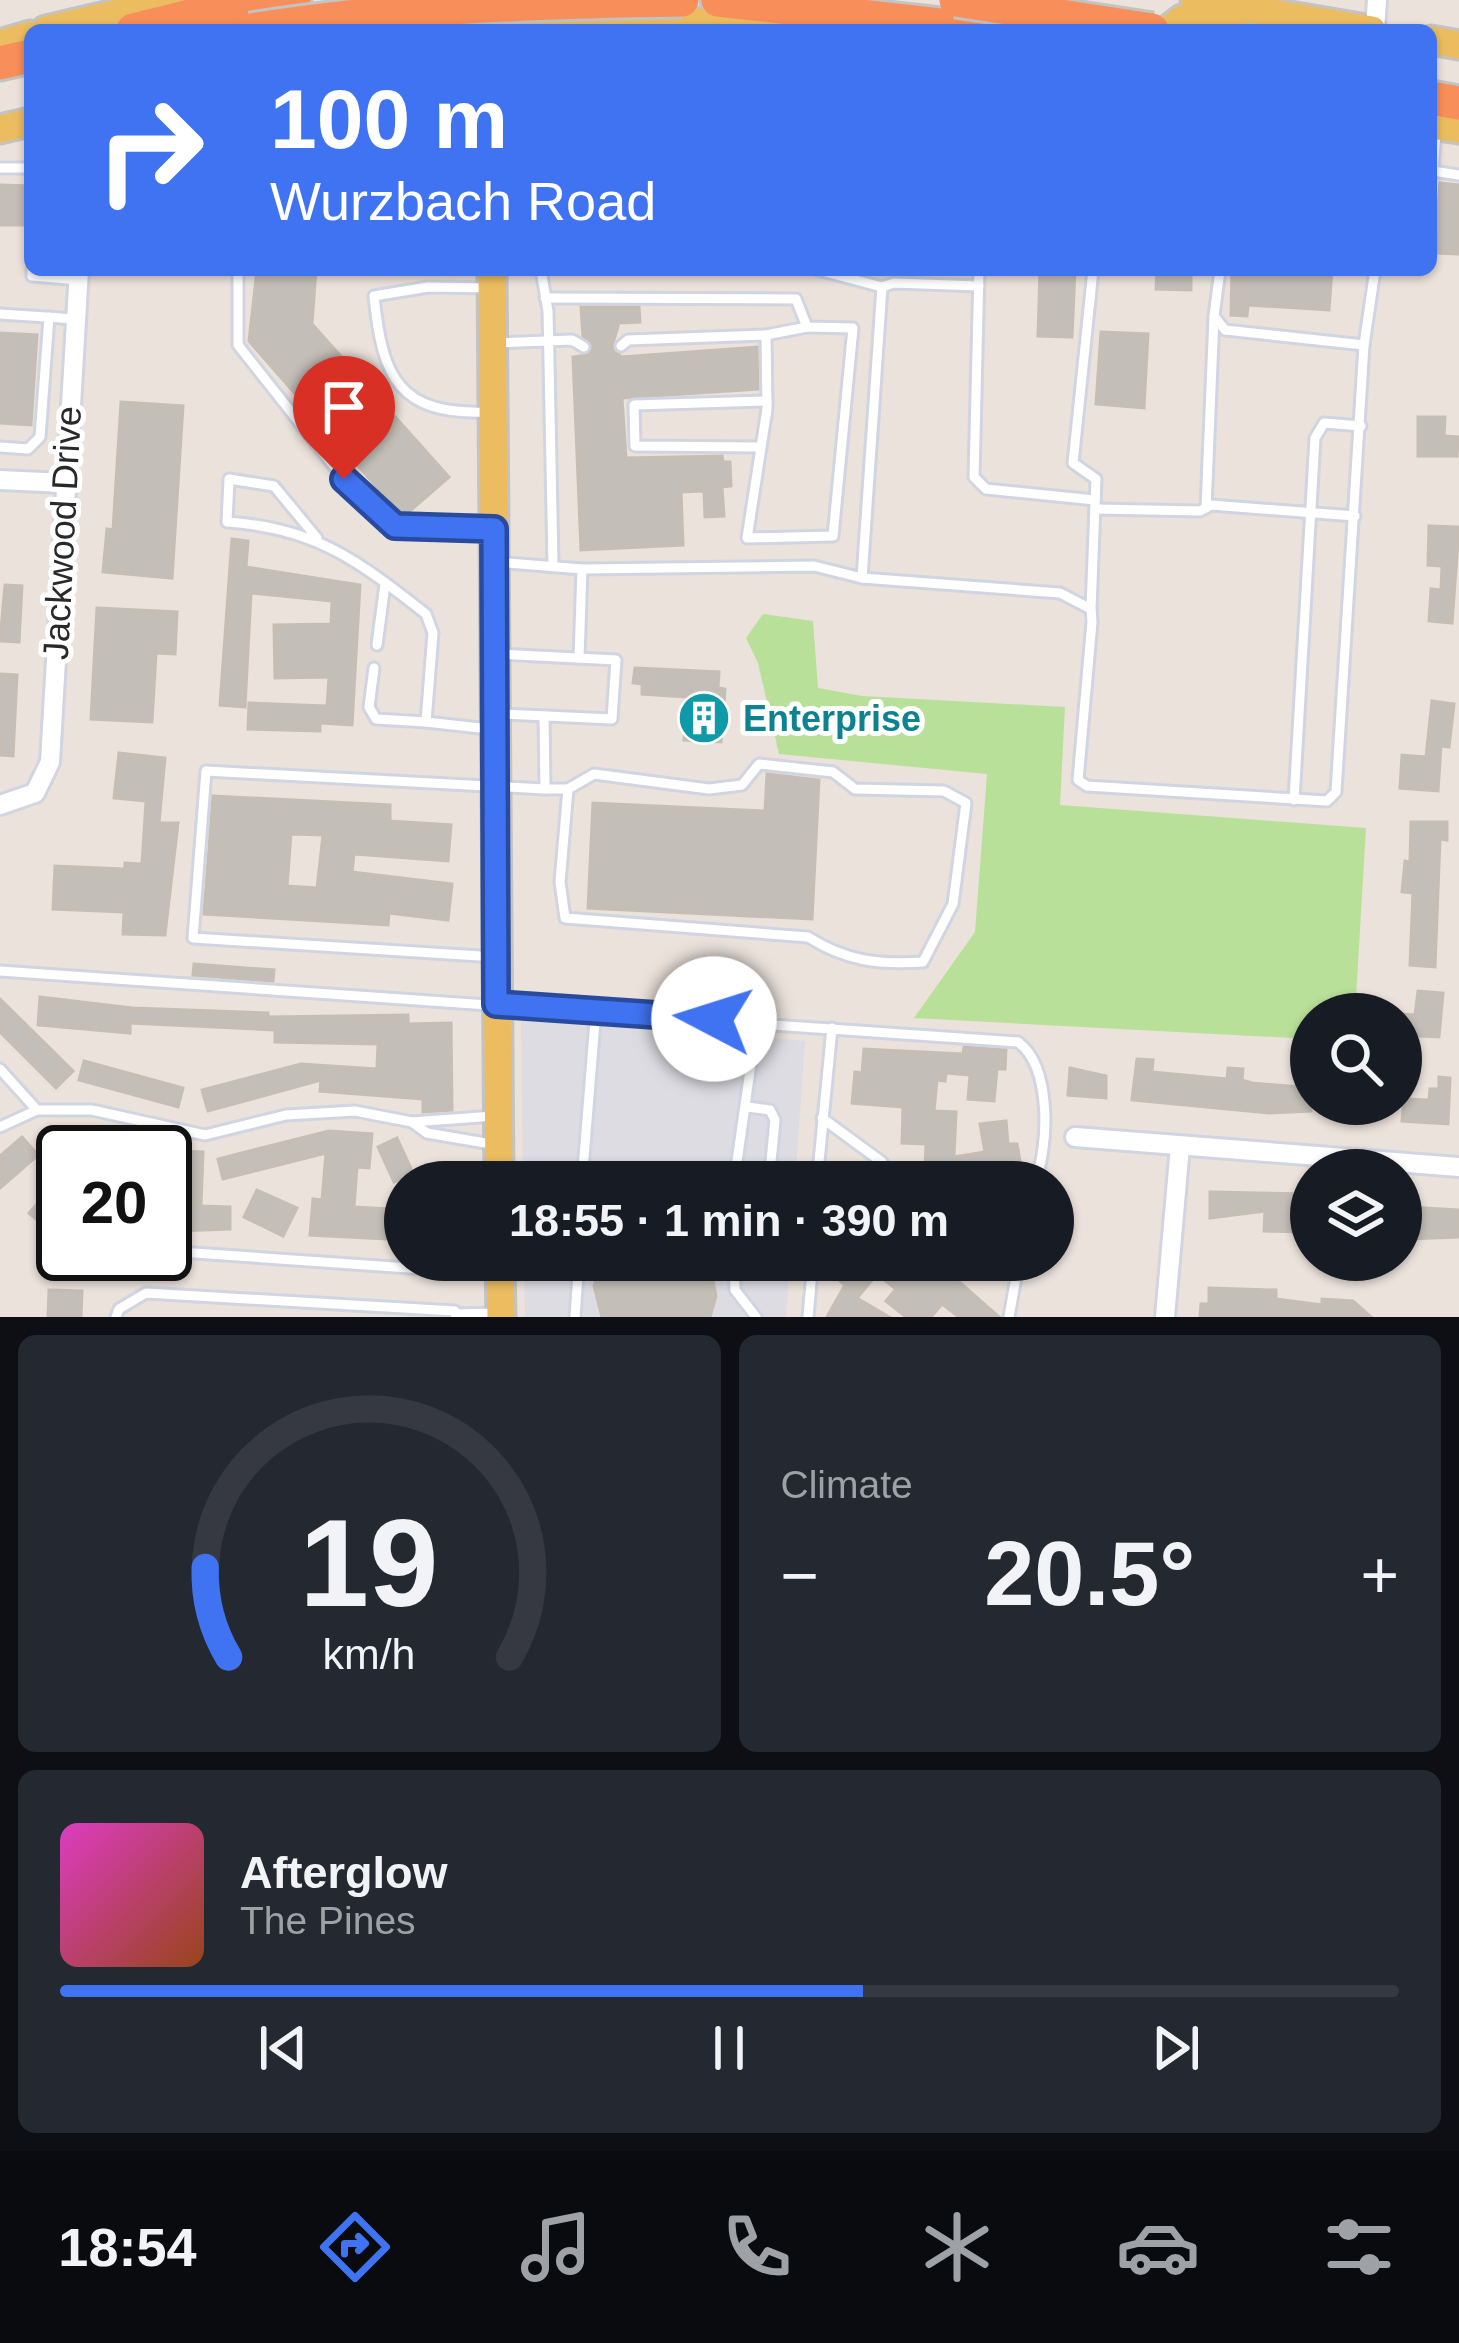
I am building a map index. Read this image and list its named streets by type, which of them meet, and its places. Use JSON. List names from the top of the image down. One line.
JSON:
{"streets":{"street":["Jackwood Drive"]},"places":{"building":["Enterprise"]},"page":{"turn":["100 m","Wurzbach Road"],"limit":"20","trip":"18:55 · 1 min · 390 m","tile":"Climate","heat":["−","20.5°","+"],"song":["Afterglow","The Pines"],"tabs":"18:54","gauge":["19","km/h"]}}
